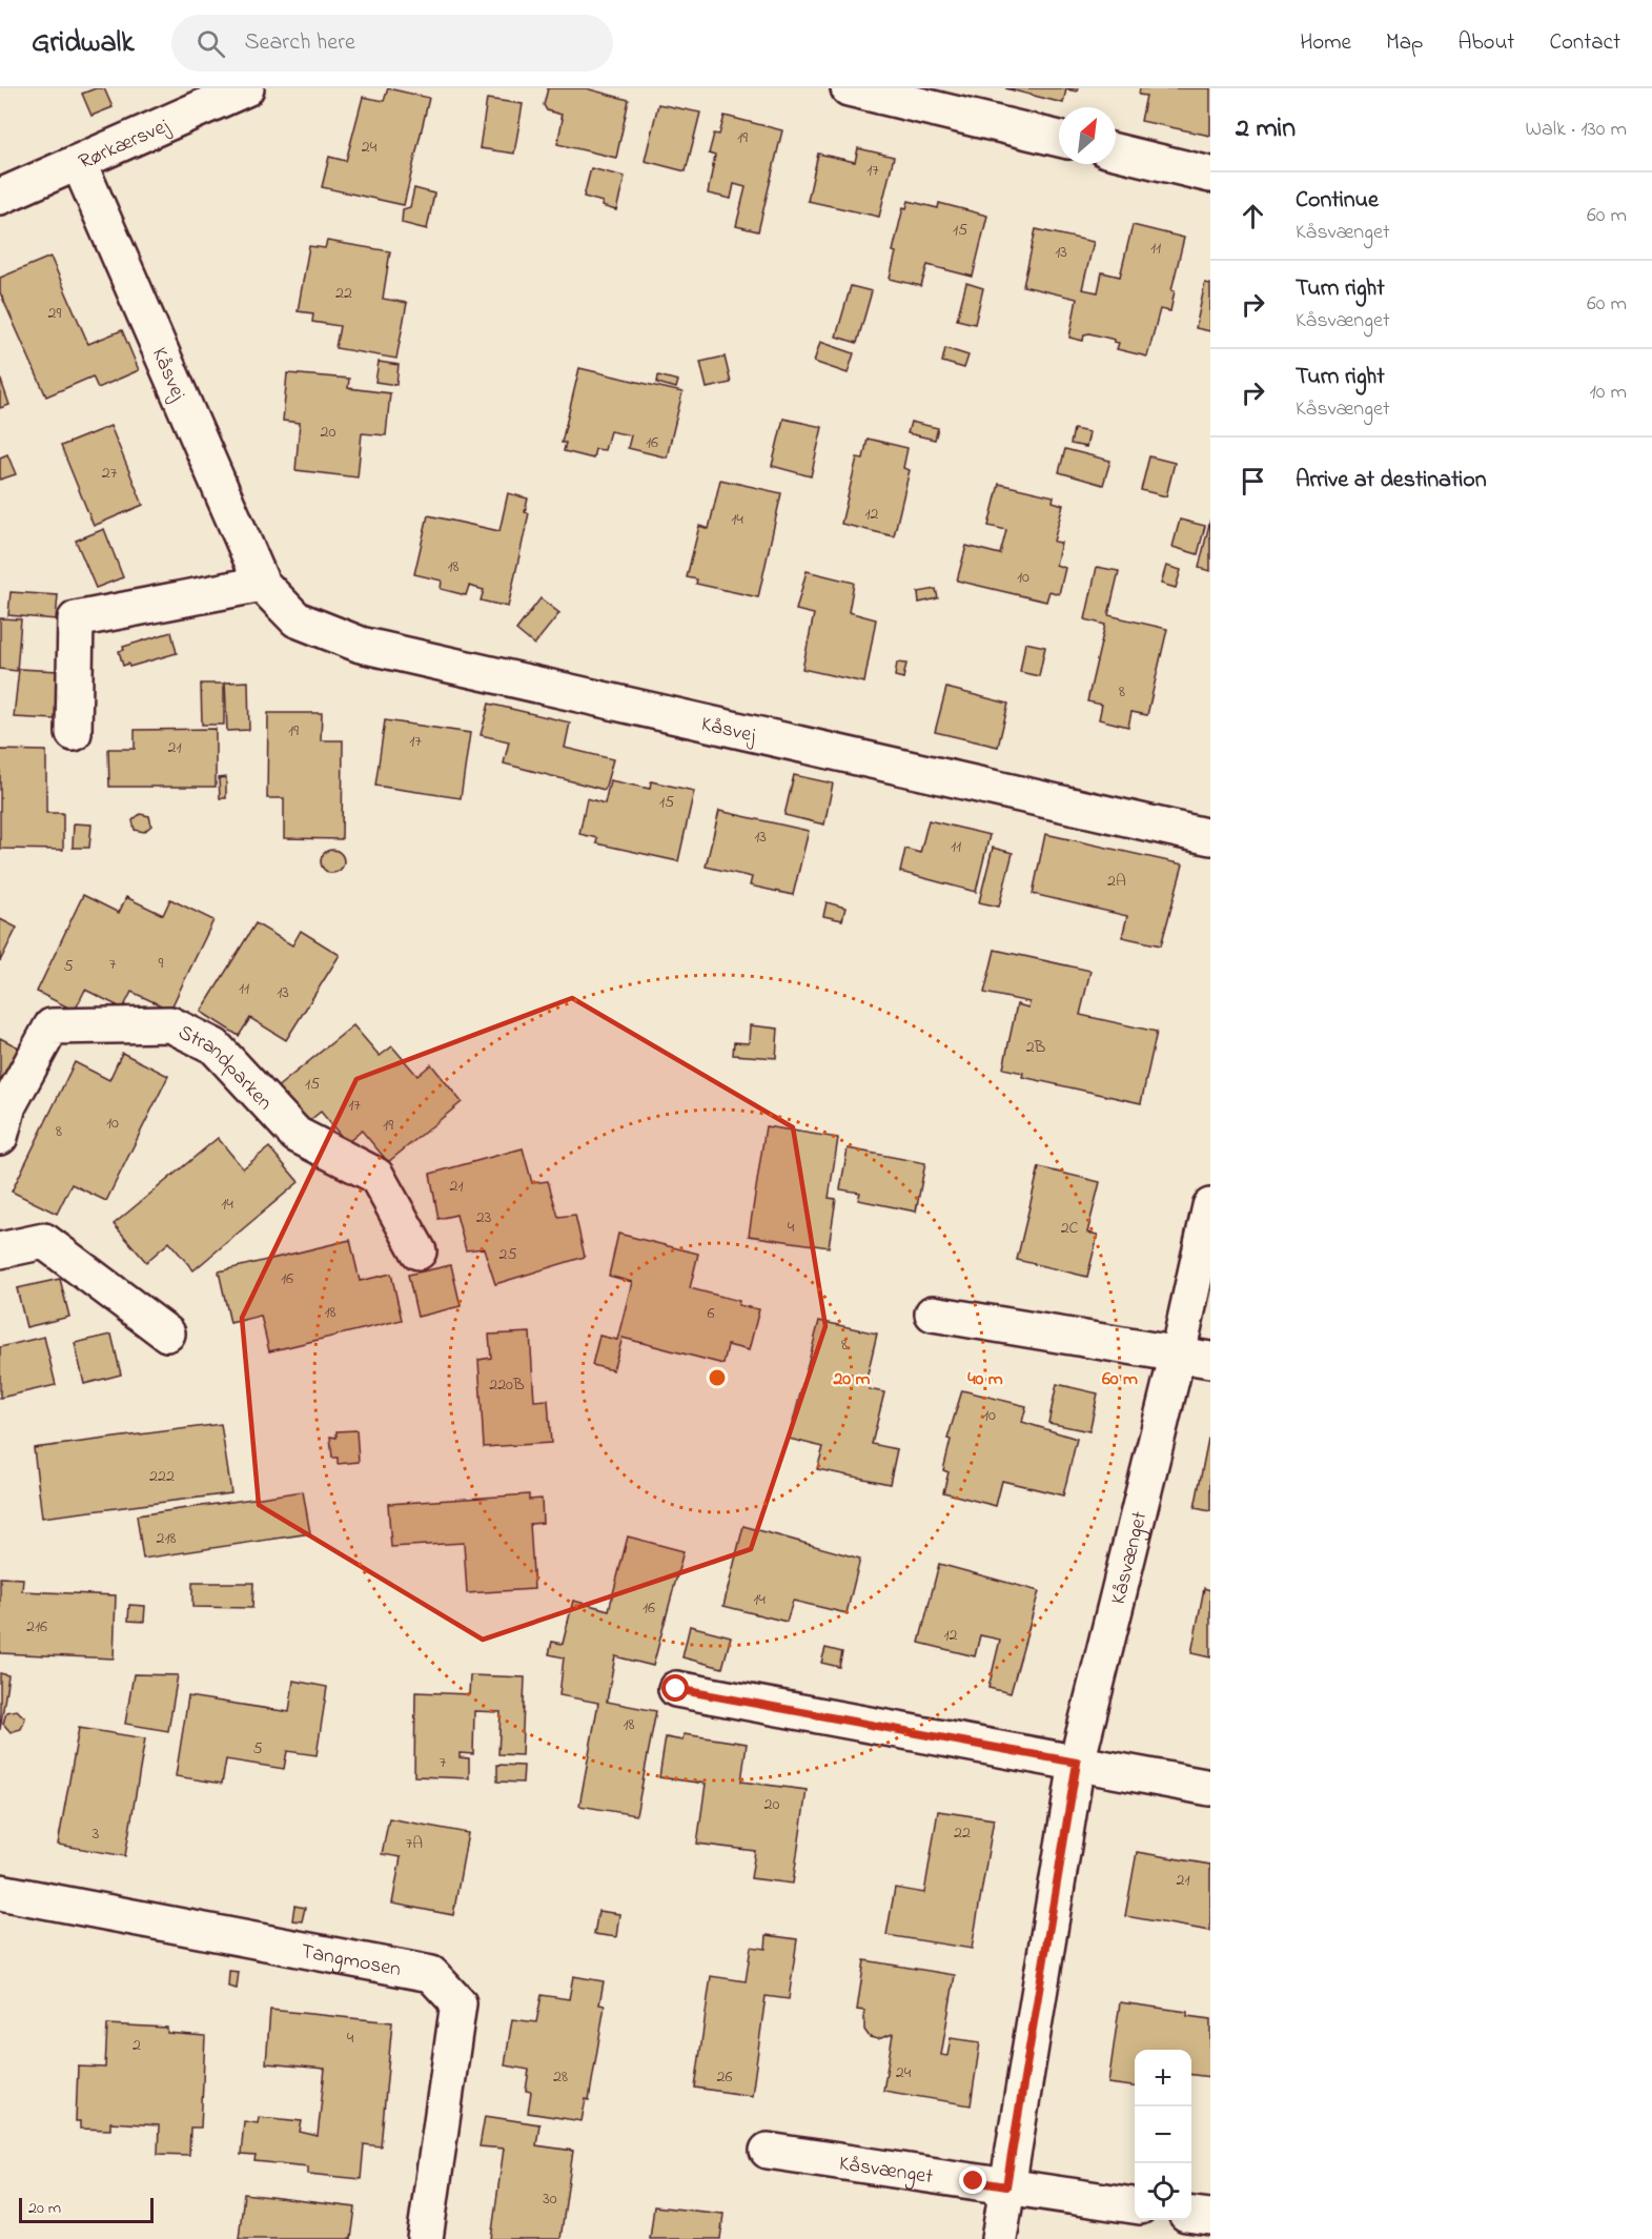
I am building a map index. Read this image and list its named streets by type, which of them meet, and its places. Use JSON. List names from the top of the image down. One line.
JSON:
{"streets":{"street":["Rørkærsvej","Kåsvej","Strandparken","Kåsvænget","Tangmosen"]},"crossings":[["Rørkærsvej","Kåsvej"]],"house_numbers":["19","24","17","15","11","13","22","29","20","16","27","12","14","18","10","8","19","17","21","15","13","11","2A","9","7","5","11","13","2B","15","17","10","19","8","21","14","23","4","2C","25","16","18","6","8","220B","10","222","218","14","16","216","12","18","5","7","20","22","3","7A","21","4","2","24","28","26","30"],"scale_bar":"20 m","north":"top right","page":{"header":"Gridwalk","search":"Search here","nav":["Home","Map","About","Contact"],"heading":["2 min","Walk · 130 m"],"list":[["Continue","Kåsvænget","60 m"],["Turn right","Kåsvænget","60 m"],["Turn right","Kåsvænget","10 m"],"Arrive at destination"],"map_buttons":["+","−"],"scale":"20 m"},"rings":["20 m","40 m","60 m"]}
